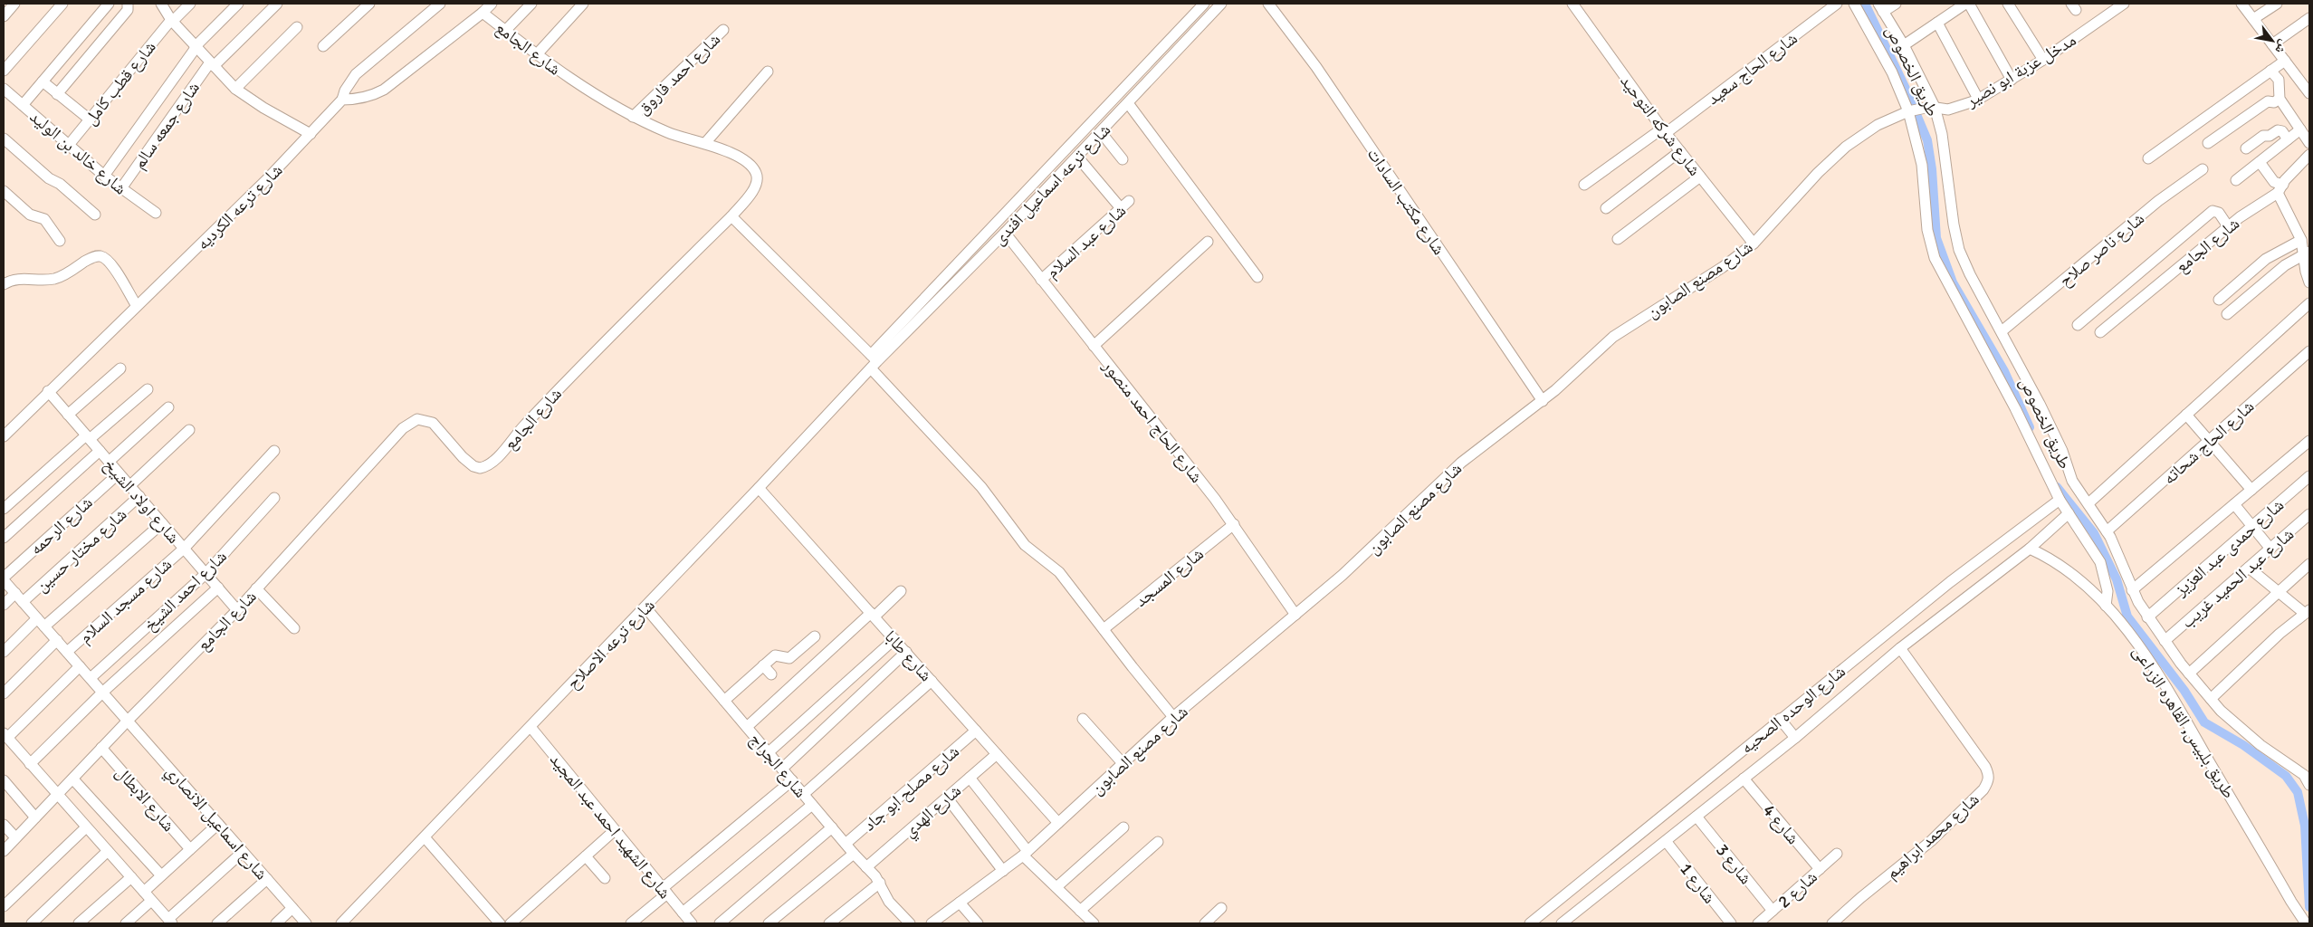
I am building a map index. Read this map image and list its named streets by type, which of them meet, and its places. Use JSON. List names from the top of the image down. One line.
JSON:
{"streets":{"street":["شارع الجامع","شارع الحاج سعيد","مدخل عزبة ابو نصير","طريق الخصوص","شارع احمد فاروق","شارع قطب كامل","شارع جمعه سالم","شارع شركه التوحيد","شارع خالد بن الوليد","شارع ترعه اسماعيل افندى","شارع مكتب السادات","شارع ترعه الكرديه","شارع عبد السلام","شارع ناصر صلاح","شارع مصنع الصابون","شارع الحاج احمد منصور","شارع الحاج شحاته","شارع اولاد الشيخ","شارع الرحمه","شارع حمدى عبد العزيز","شارع مختار حسين","شارع المسجد","شارع عبد الحميد غريب","شارع احمد الشيخ","شارع مسجد السلام","شارع ترعه الاصلاح","شارع طابا","شارع الوحده الصحيه","طريق بلبيس, القاهره الزراعى","شارع الجراج","شارع مصلح ابو جاد","شارع الابطال","شارع الهدي","شارع اسماعيل الانصاري","شارع 4","شارع الشهيد احمد عبد المجيد","شارع محمد ابراهيم","شارع 3","شارع 1","شارع 2"]},"crossings":[["شارع الجامع","شارع احمد فاروق"],["شارع الجامع","شارع اولاد الشيخ"],["شارع الجامع","شارع الابطال"],["شارع الجامع","شارع اسماعيل الانصاري"],["شارع الحاج سعيد","شارع شركه التوحيد"],["مدخل عزبة ابو نصير","طريق الخصوص"],["مدخل عزبة ابو نصير","شارع مصنع الصابون"],["طريق الخصوص","شارع ناصر صلاح"],["طريق الخصوص","شارع الحاج شحاته"],["طريق الخصوص","شارع حمدى عبد العزيز"],["طريق الخصوص","شارع عبد الحميد غريب"],["شارع قطب كامل","شارع خالد بن الوليد"],["شارع جمعه سالم","شارع خالد بن الوليد"],["شارع شركه التوحيد","شارع مصنع الصابون"],["شارع ترعه اسماعيل افندى","شارع الحاج احمد منصور"],["شارع ترعه اسماعيل افندى","شارع ترعه الاصلاح"],["شارع مكتب السادات","شارع مصنع الصابون"],["شارع ترعه الكرديه","شارع اولاد الشيخ"],["شارع عبد السلام","شارع الحاج احمد منصور"],["شارع مصنع الصابون","شارع الحاج احمد منصور"],["شارع مصنع الصابون","شارع طابا"],["شارع الحاج احمد منصور","شارع المسجد"],["شارع اولاد الشيخ","شارع الرحمه"],["شارع اولاد الشيخ","شارع مختار حسين"],["شارع اولاد الشيخ","شارع احمد الشيخ"],["شارع اولاد الشيخ","شارع مسجد السلام"],["شارع الرحمه","شارع اسماعيل الانصاري"],["شارع مختار حسين","شارع اسماعيل الانصاري"],["شارع احمد الشيخ","شارع اسماعيل الانصاري"],["شارع مسجد السلام","شارع اسماعيل الانصاري"],["شارع ترعه الاصلاح","شارع طابا"],["شارع ترعه الاصلاح","شارع الجراج"],["شارع ترعه الاصلاح","شارع الشهيد احمد عبد المجيد"],["شارع طابا","شارع مصلح ابو جاد"],["شارع طابا","شارع الهدي"],["شارع الوحده الصحيه","طريق بلبيس, القاهره الزراعى"],["شارع الوحده الصحيه","شارع 4"],["شارع الوحده الصحيه","شارع محمد ابراهيم"],["شارع الوحده الصحيه","شارع 3"],["شارع الوحده الصحيه","شارع 1"],["شارع الجراج","شارع مصلح ابو جاد"],["شارع الجراج","شارع الهدي"],["شارع 4","شارع 2"],["شارع 3","شارع 2"]],"north":"bottom right"}
